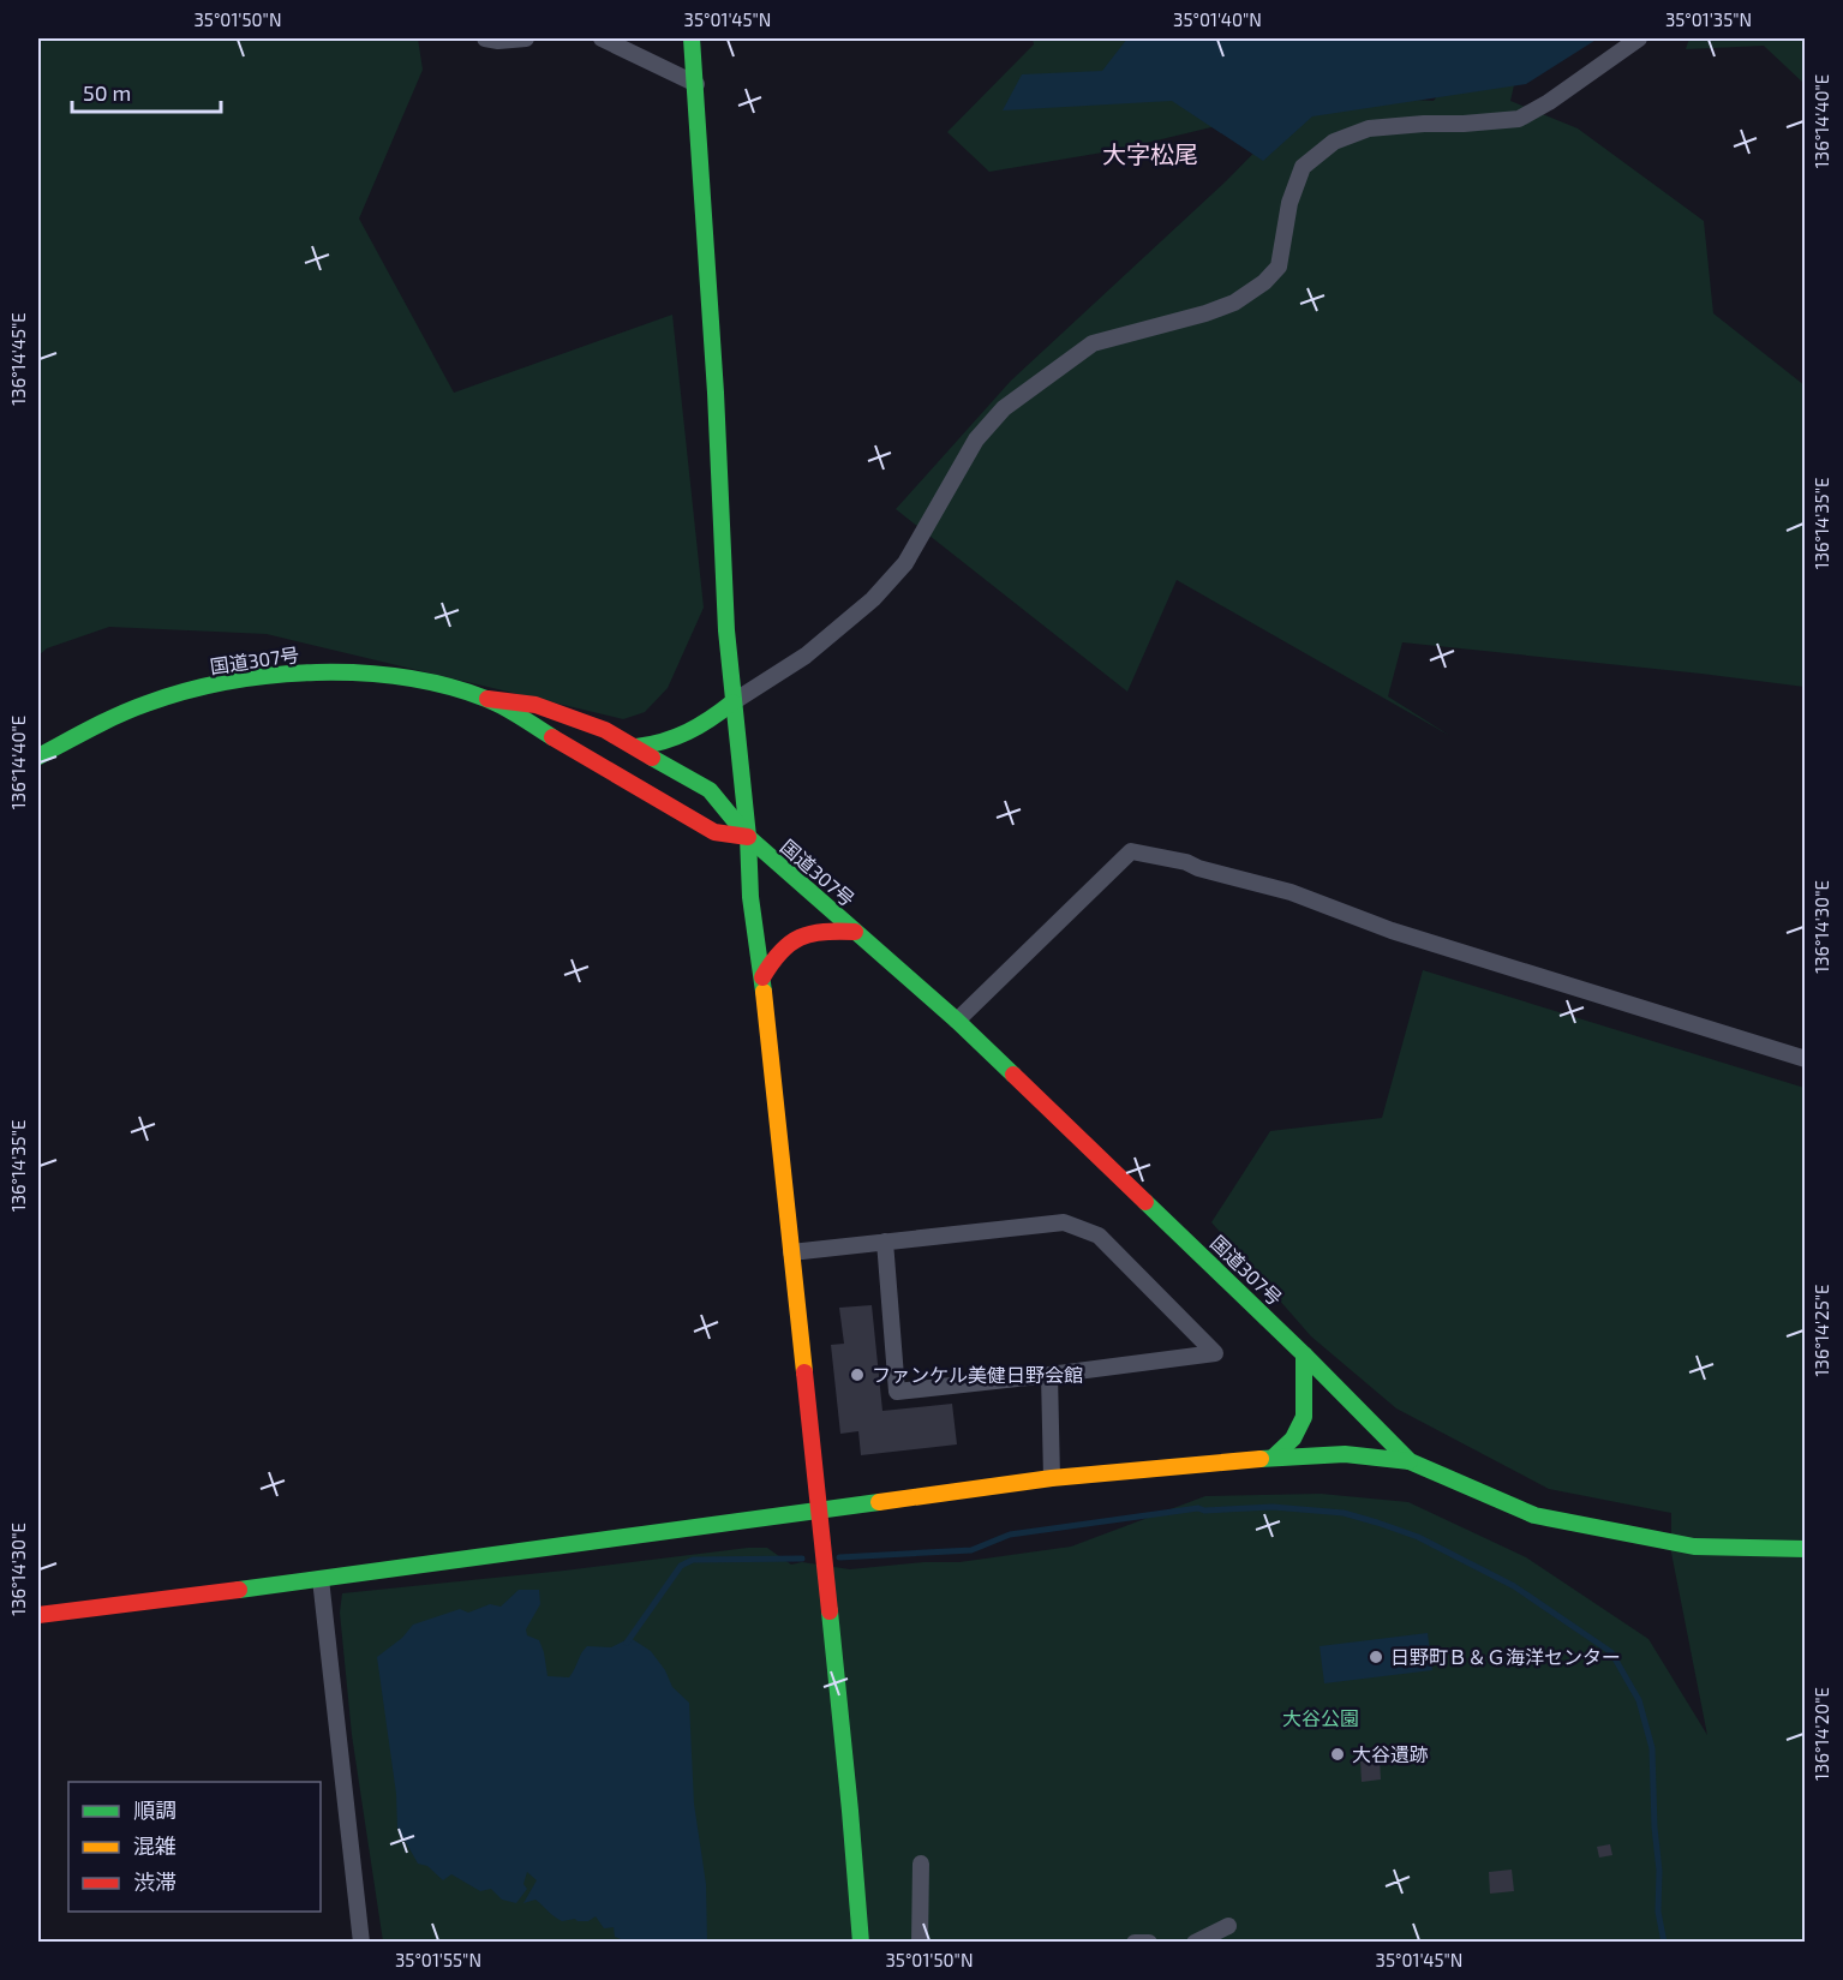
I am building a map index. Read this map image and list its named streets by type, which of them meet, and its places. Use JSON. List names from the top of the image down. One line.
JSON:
{"streets":{"main road":["国道307号"]},"districts":["大字松尾"],"parks":["大谷公園"],"places":["ファンケル美健日野会館","日野町Ｂ＆Ｇ海洋センター","大谷遺跡"],"legend":["順調","混雑","渋滞"],"scale_bar":"50 m","coordinates":["35°01'50\"N","35°01'45\"N","35°01'40\"N","35°01'35\"N","136°14'40\"E","136°14'45\"E","136°14'35\"E","136°14'30\"E","136°14'25\"E","136°14'20\"E","35°01'55\"N"]}
